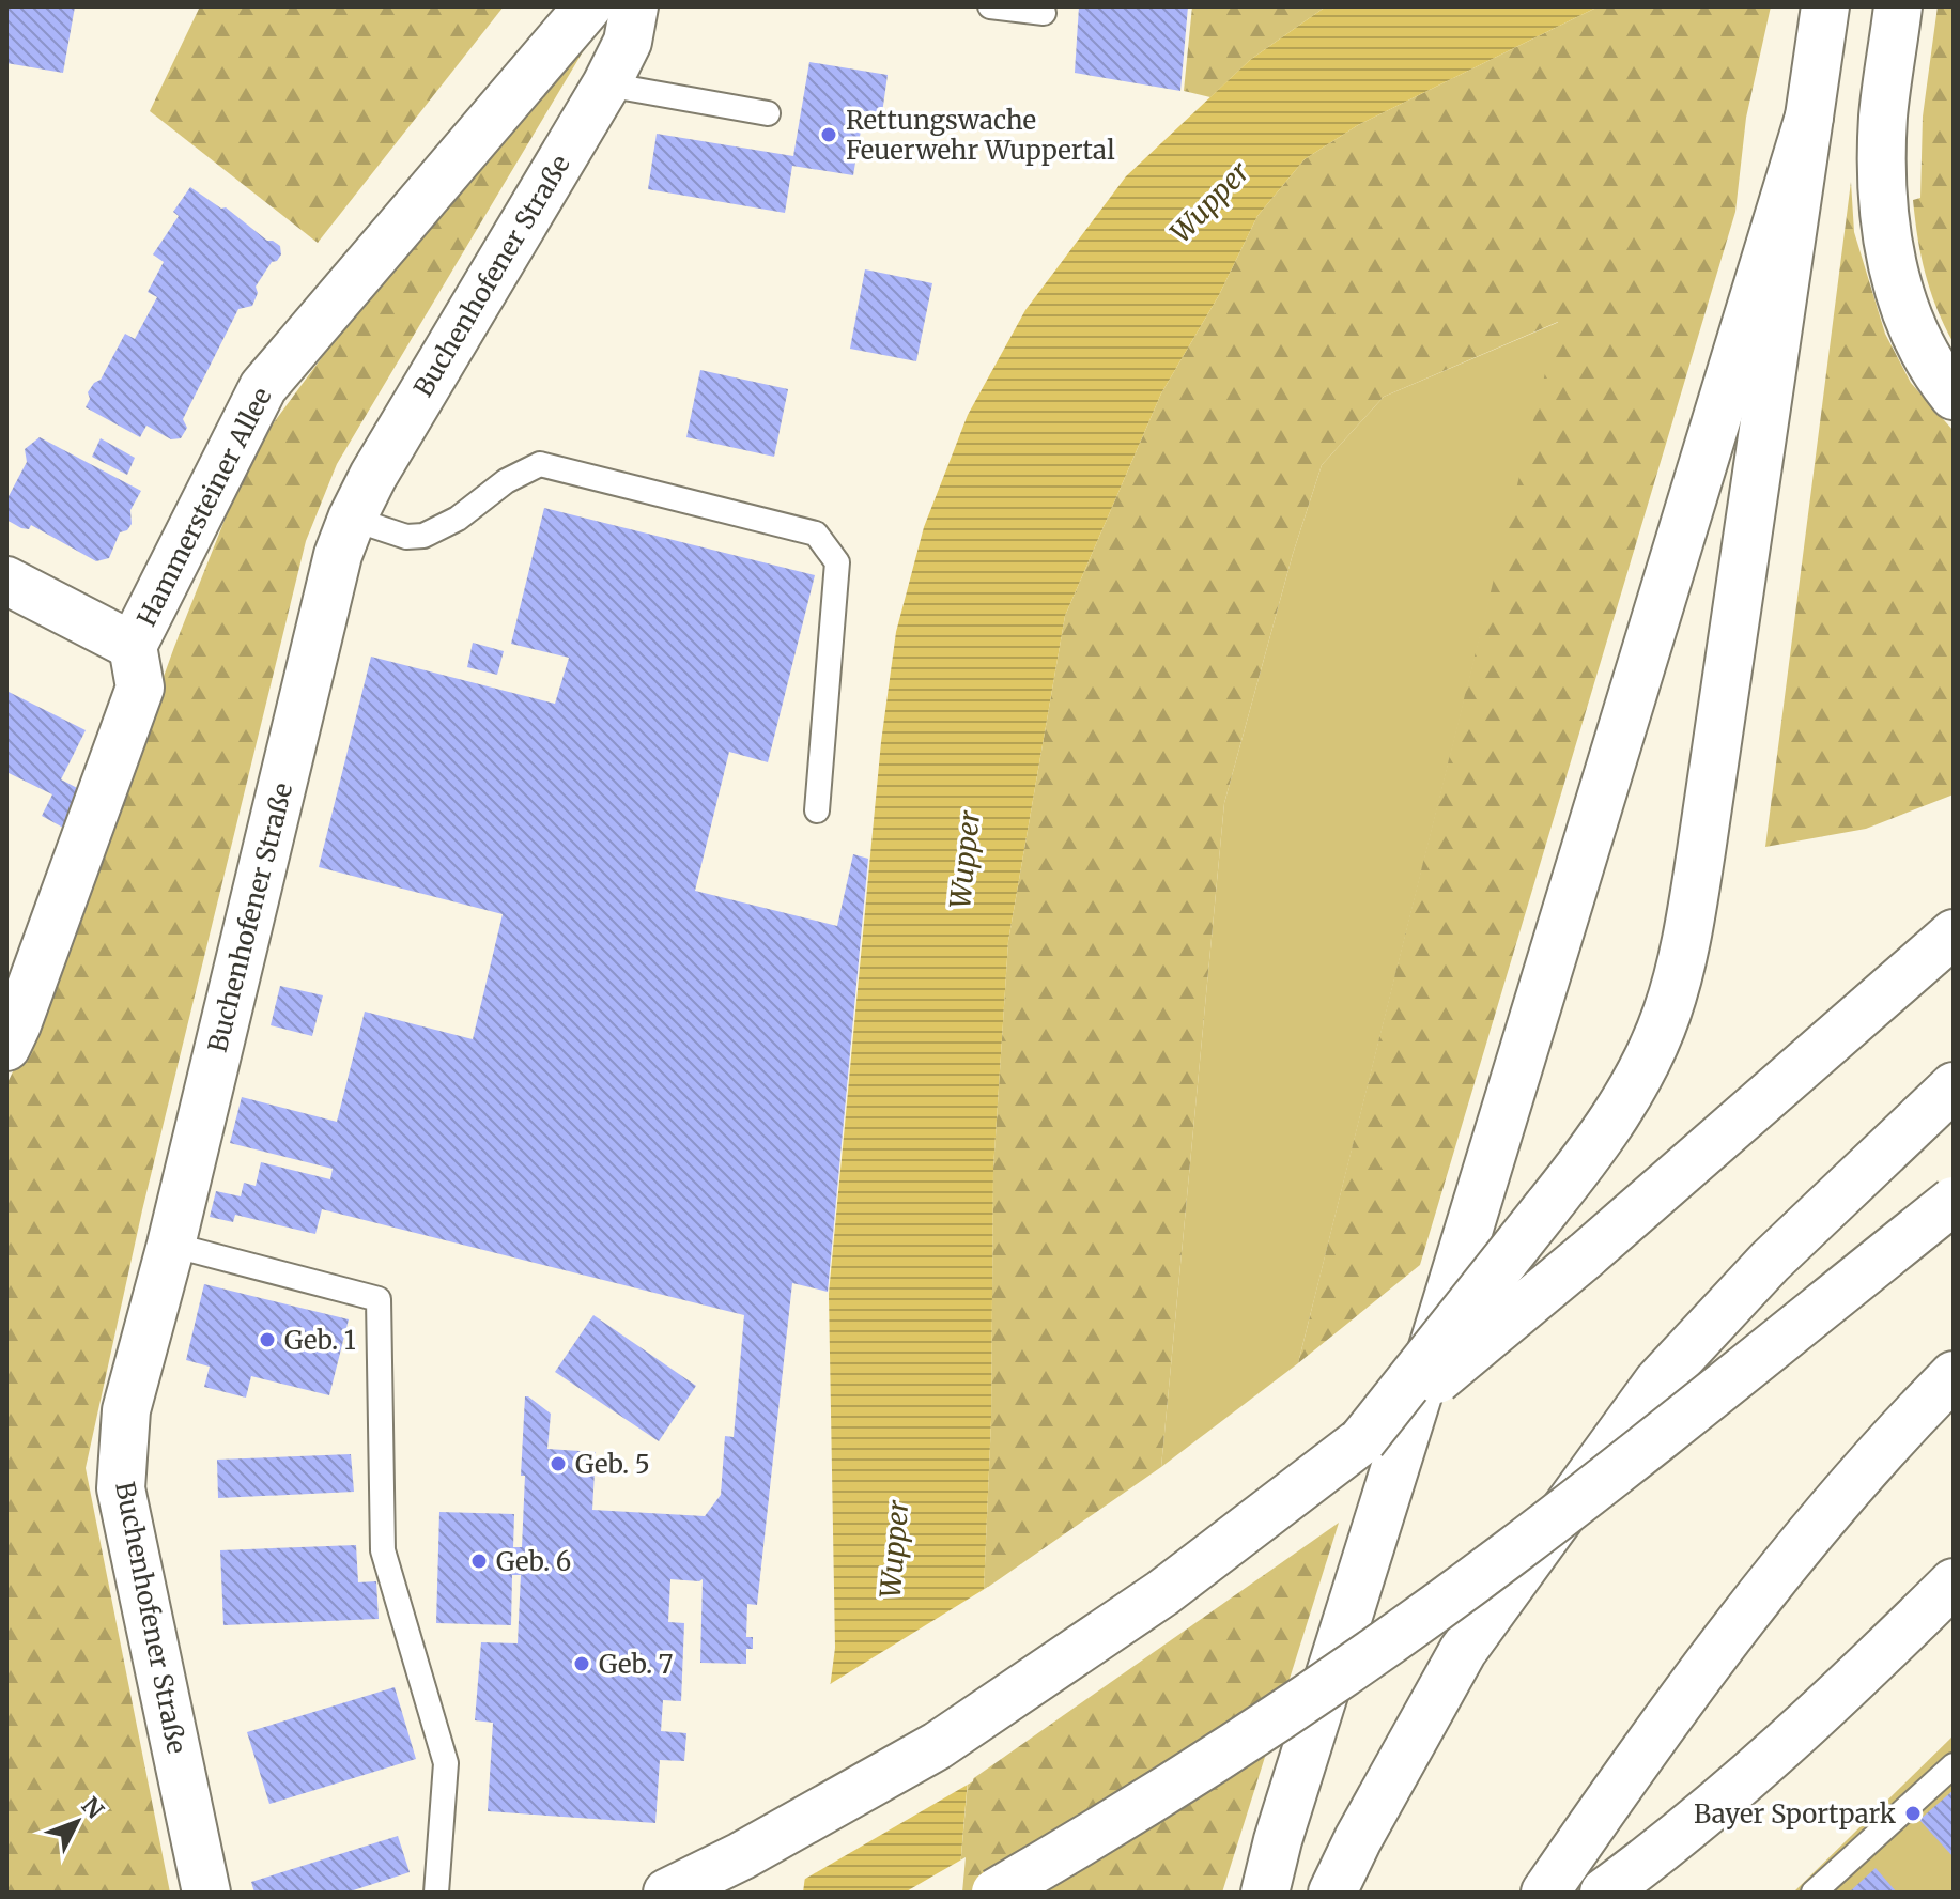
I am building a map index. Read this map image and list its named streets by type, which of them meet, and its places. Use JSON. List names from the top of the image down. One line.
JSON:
{"streets":{"main road":["Buchenhofener Straße","Hammersteiner Allee"]},"water":["Wupper"],"places":["Rettungswache Feuerwehr Wuppertal","Geb. 1","Geb. 5","Geb. 6","Geb. 7","Bayer Sportpark"],"north":"top right"}
